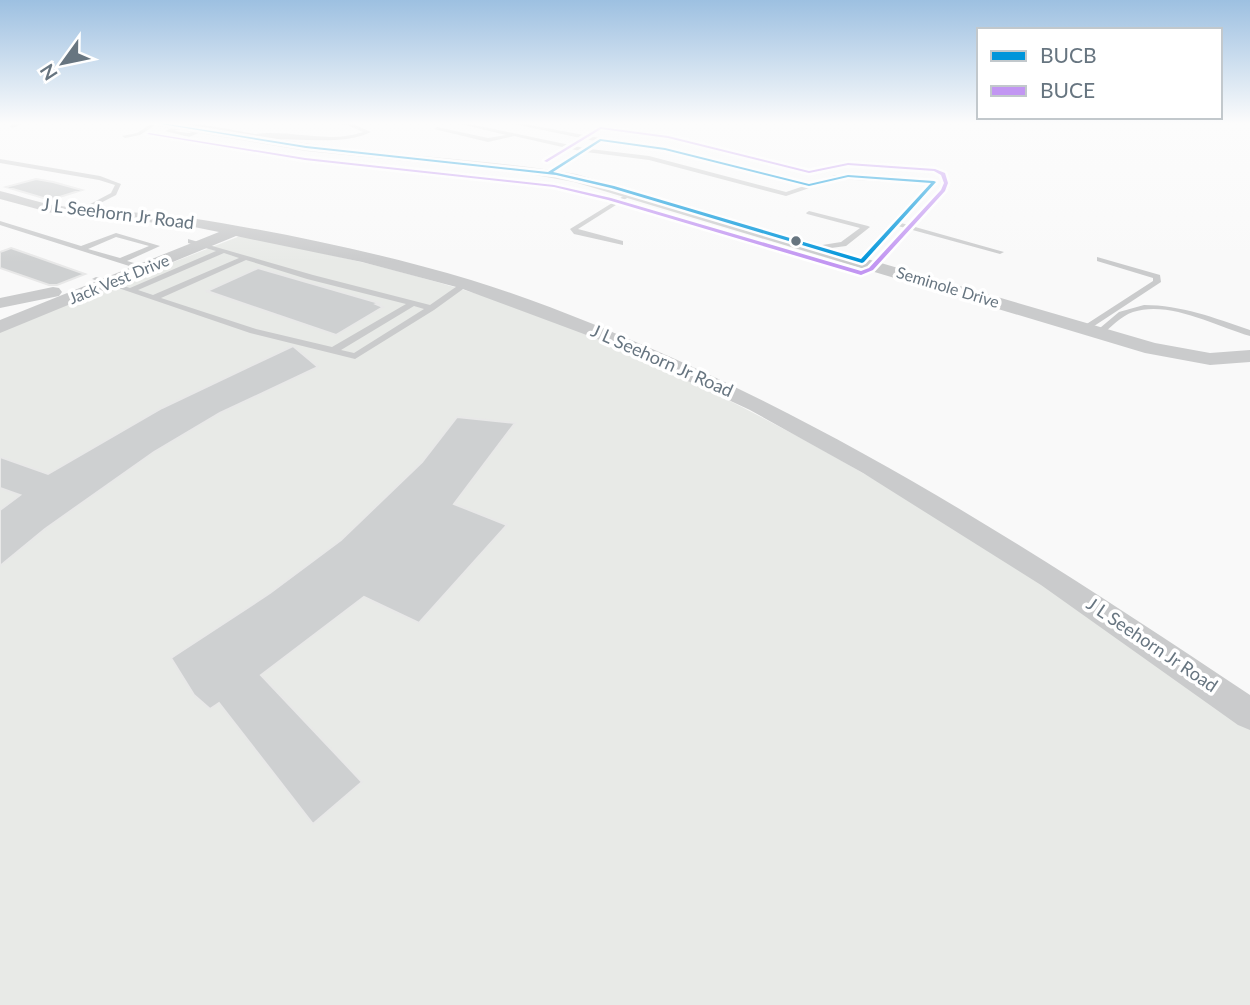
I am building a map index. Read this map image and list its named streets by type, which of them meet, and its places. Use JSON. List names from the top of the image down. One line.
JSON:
{"streets":{"street":["J L Seehorn Jr Road","Jack Vest Drive","Seminole Drive"]},"crossings":[["J L Seehorn Jr Road","Jack Vest Drive"]],"lines":["transit line BUCB","transit line BUCE"],"legend":["BUCB","BUCE"],"north":"bottom left"}
